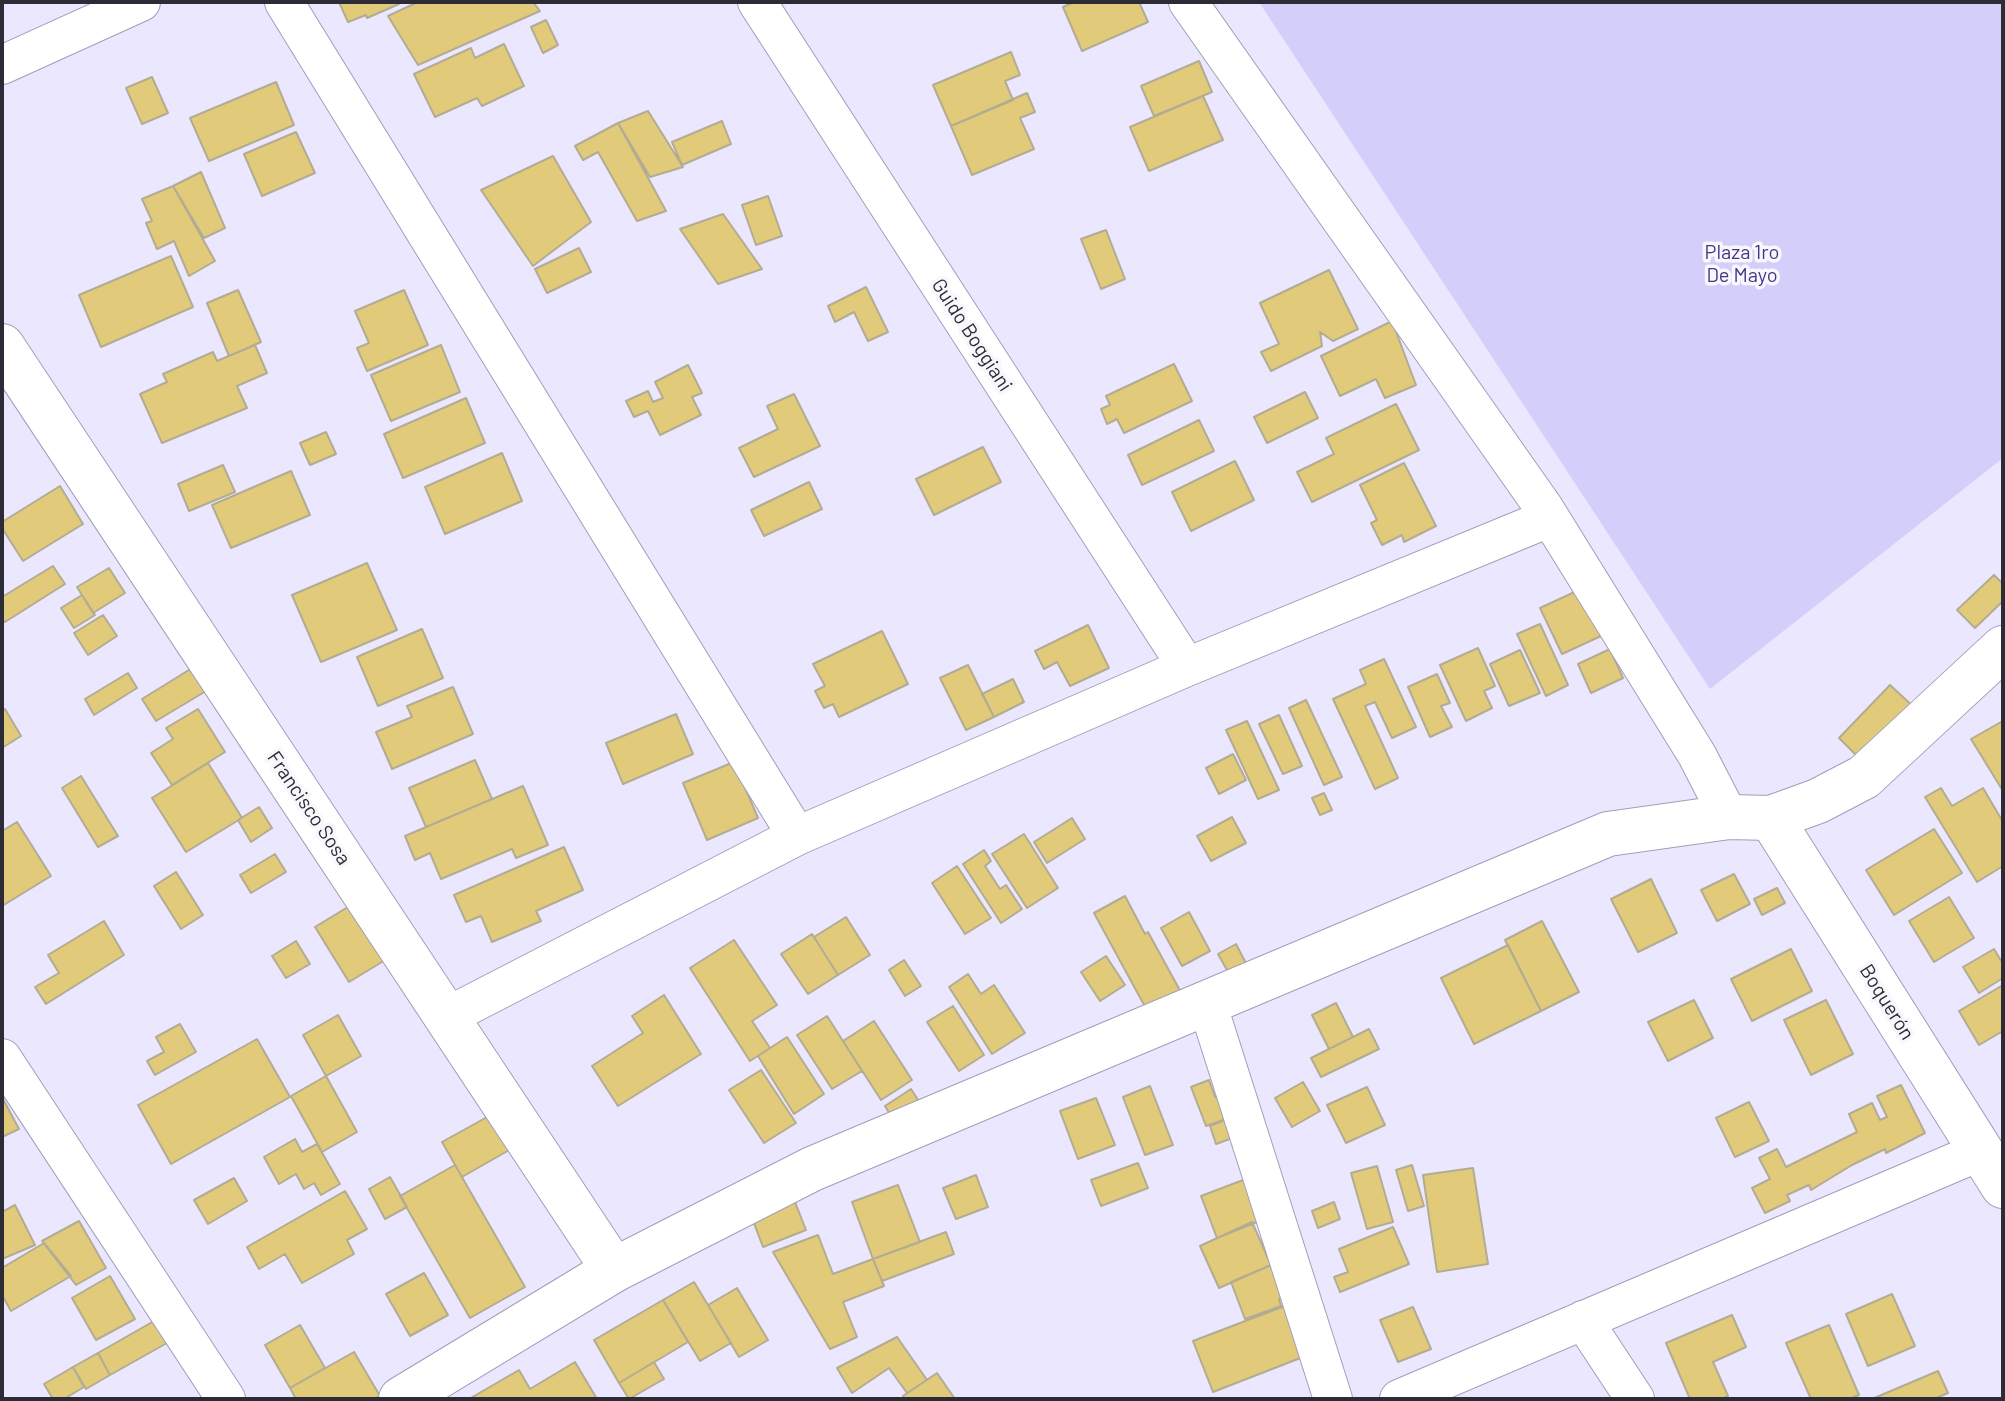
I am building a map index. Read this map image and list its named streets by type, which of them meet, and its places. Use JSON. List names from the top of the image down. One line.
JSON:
{"streets":{"main road":["Francisco Sosa","Boquerón"],"street":["Guido Boggiani"]},"parks":["Plaza 1ro De Mayo"]}
